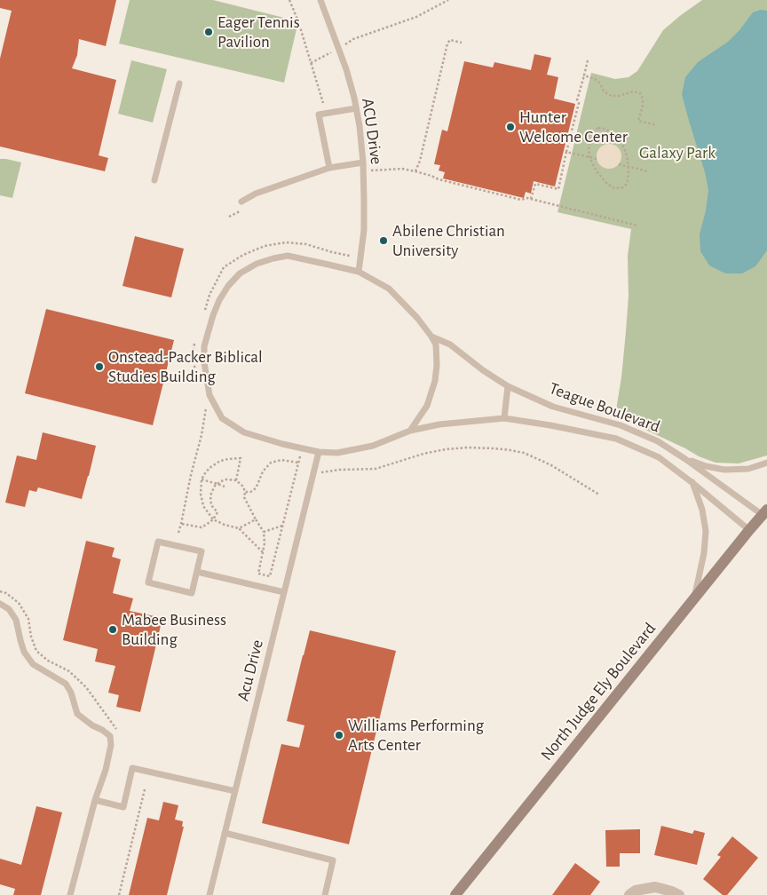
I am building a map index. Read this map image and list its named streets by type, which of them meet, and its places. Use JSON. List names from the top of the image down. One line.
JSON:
{"streets":{"main road":["North Judge Ely Boulevard"],"lane":["ACU Drive","Teague Boulevard","Acu Drive"]},"crossings":[["ACU Drive","Teague Boulevard"],["Teague Boulevard","Acu Drive"],["Teague Boulevard","North Judge Ely Boulevard"]],"parks":["Galaxy Park"],"places":["Eager Tennis Pavilion","Hunter Welcome Center","Abilene Christian University","Onstead-Packer Biblical Studies Building","Mabee Business Building","Williams Performing Arts Center"]}
